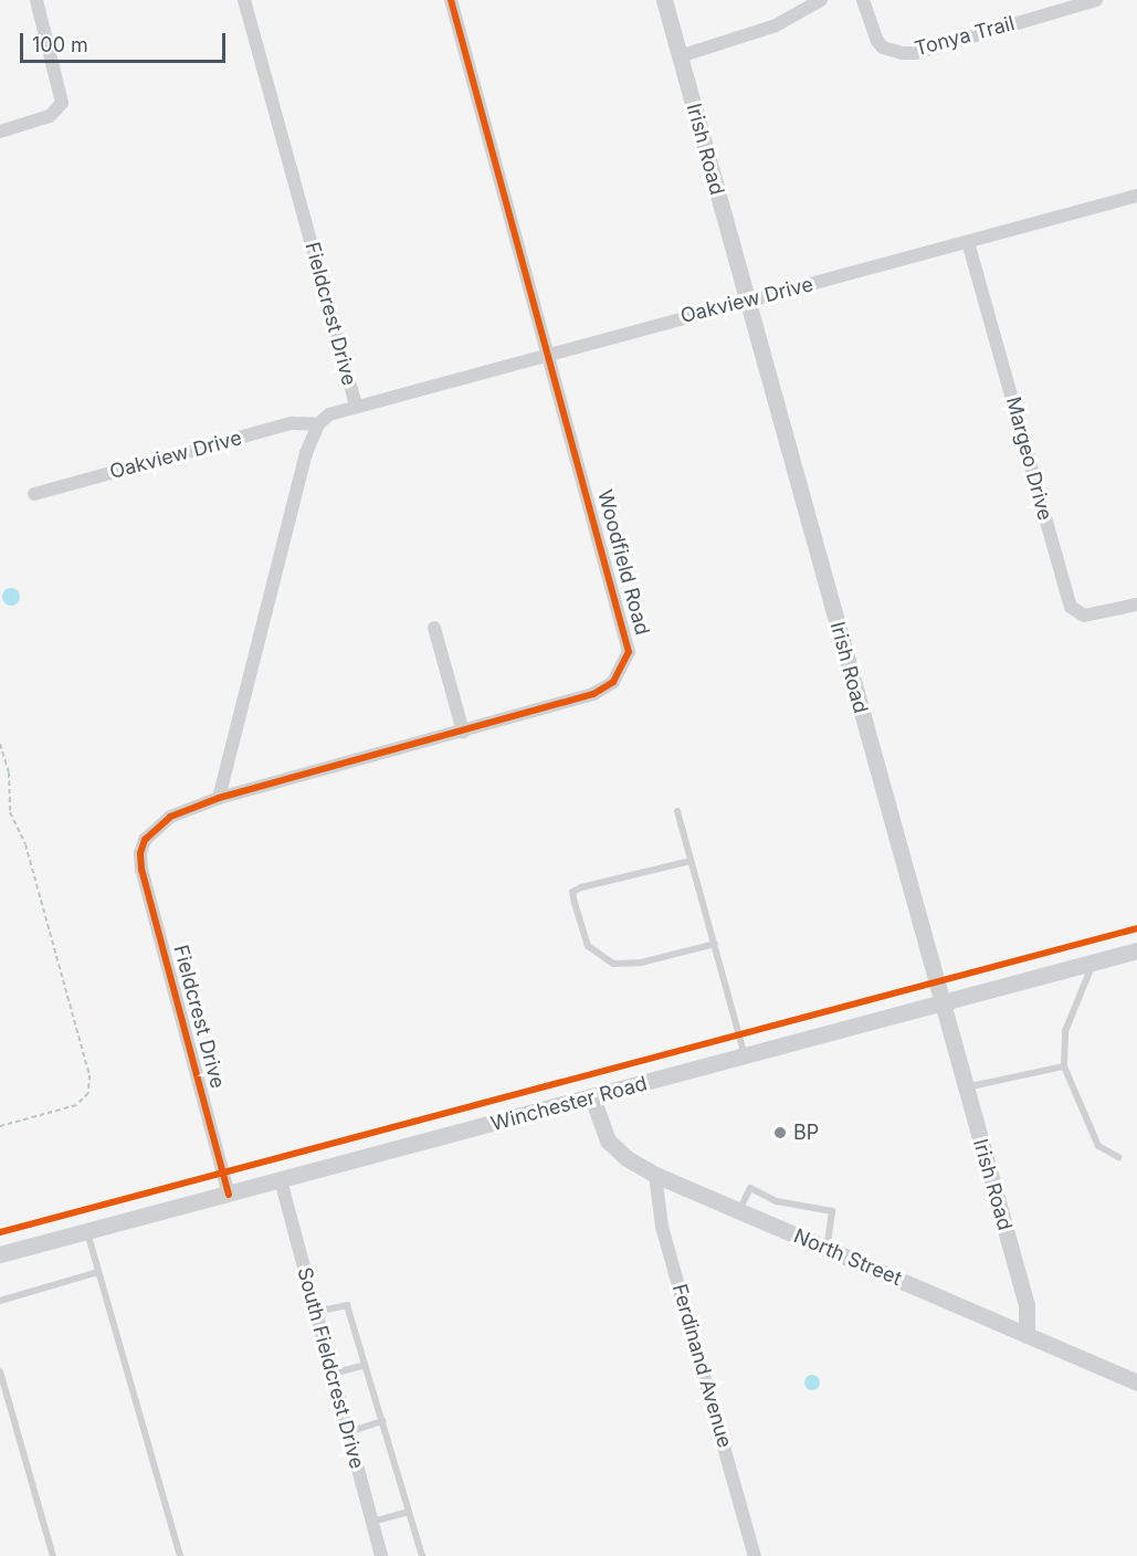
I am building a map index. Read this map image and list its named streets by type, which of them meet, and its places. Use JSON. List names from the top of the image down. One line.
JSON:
{"streets":{"street":["Tonya Trail","Irish Road","Oakview Drive","Fieldcrest Drive","Margeo Drive","Woodfield Road","Winchester Road","North Street","Ferdinand Avenue","South Fieldcrest Drive"]},"crossings":[["Irish Road","Oakview Drive"],["Irish Road","Winchester Road"],["Irish Road","North Street"],["Oakview Drive","Fieldcrest Drive"],["Oakview Drive","Margeo Drive"],["Oakview Drive","Woodfield Road"],["Fieldcrest Drive","Woodfield Road"],["Fieldcrest Drive","Winchester Road"],["Winchester Road","North Street"],["Winchester Road","South Fieldcrest Drive"],["North Street","Ferdinand Avenue"]],"places":["BP"],"scale_bar":"100 m"}
